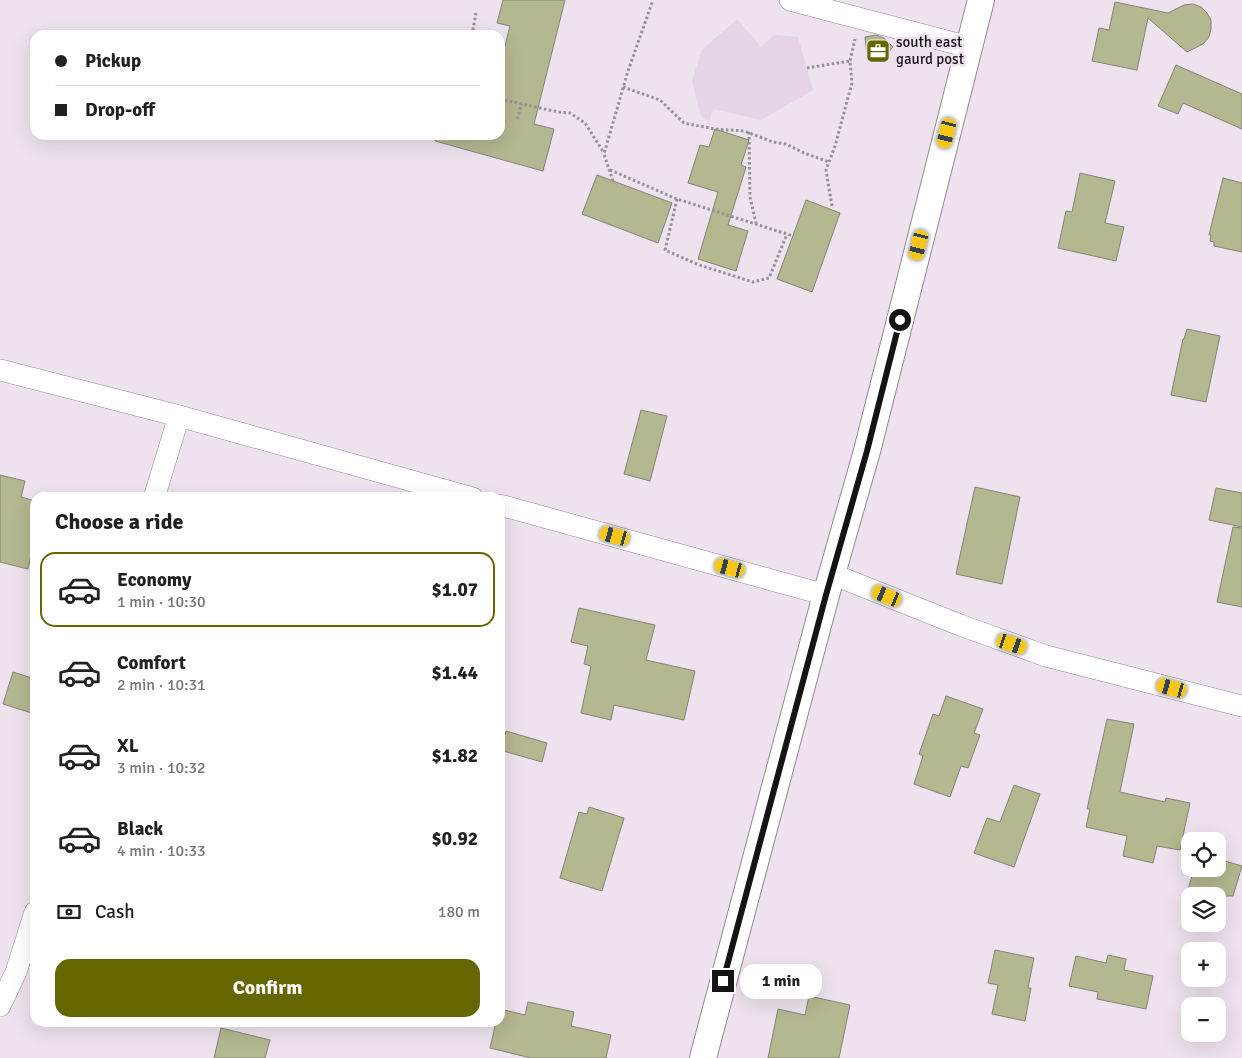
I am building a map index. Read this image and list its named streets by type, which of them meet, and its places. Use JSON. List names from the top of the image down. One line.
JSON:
{"places":{"office":["south east gaurd post"]},"page":{"banner":["Pickup","Drop-off"],"heading":"Choose a ride","list":[{"name":"Economy","note":"1 min · 10:30","value":"$1.07"},{"name":"Comfort","note":"2 min · 10:31","value":"$1.44"},{"name":"XL","note":"3 min · 10:32","value":"$1.82"},{"name":"Black","note":"4 min · 10:33","value":"$0.92"}],"map_buttons":["+","−"],"pay":["Cash","180 m"],"buttons":"Confirm","bubble":"1 min"}}
